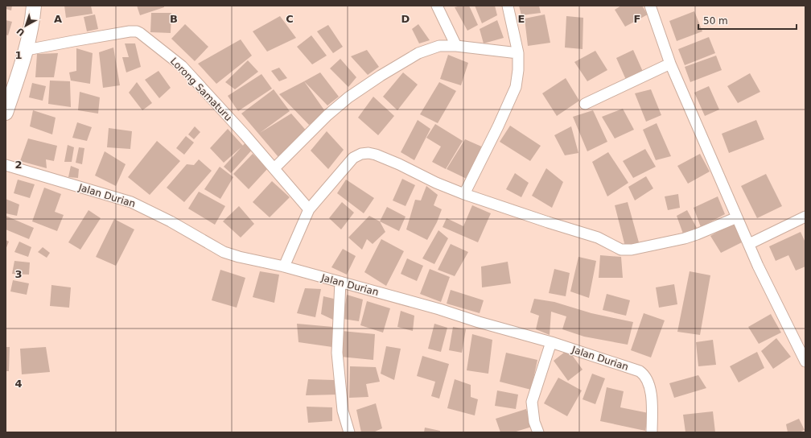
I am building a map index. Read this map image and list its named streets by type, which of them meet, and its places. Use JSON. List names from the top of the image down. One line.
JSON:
{"streets":{"street":["Lorong Samaturu","Jalan Durian"]},"scale_bar":"50 m","north":"bottom left","grid":{"columns":["A","B","C","D","E","F"],"rows":["1","2","3","4"]}}
